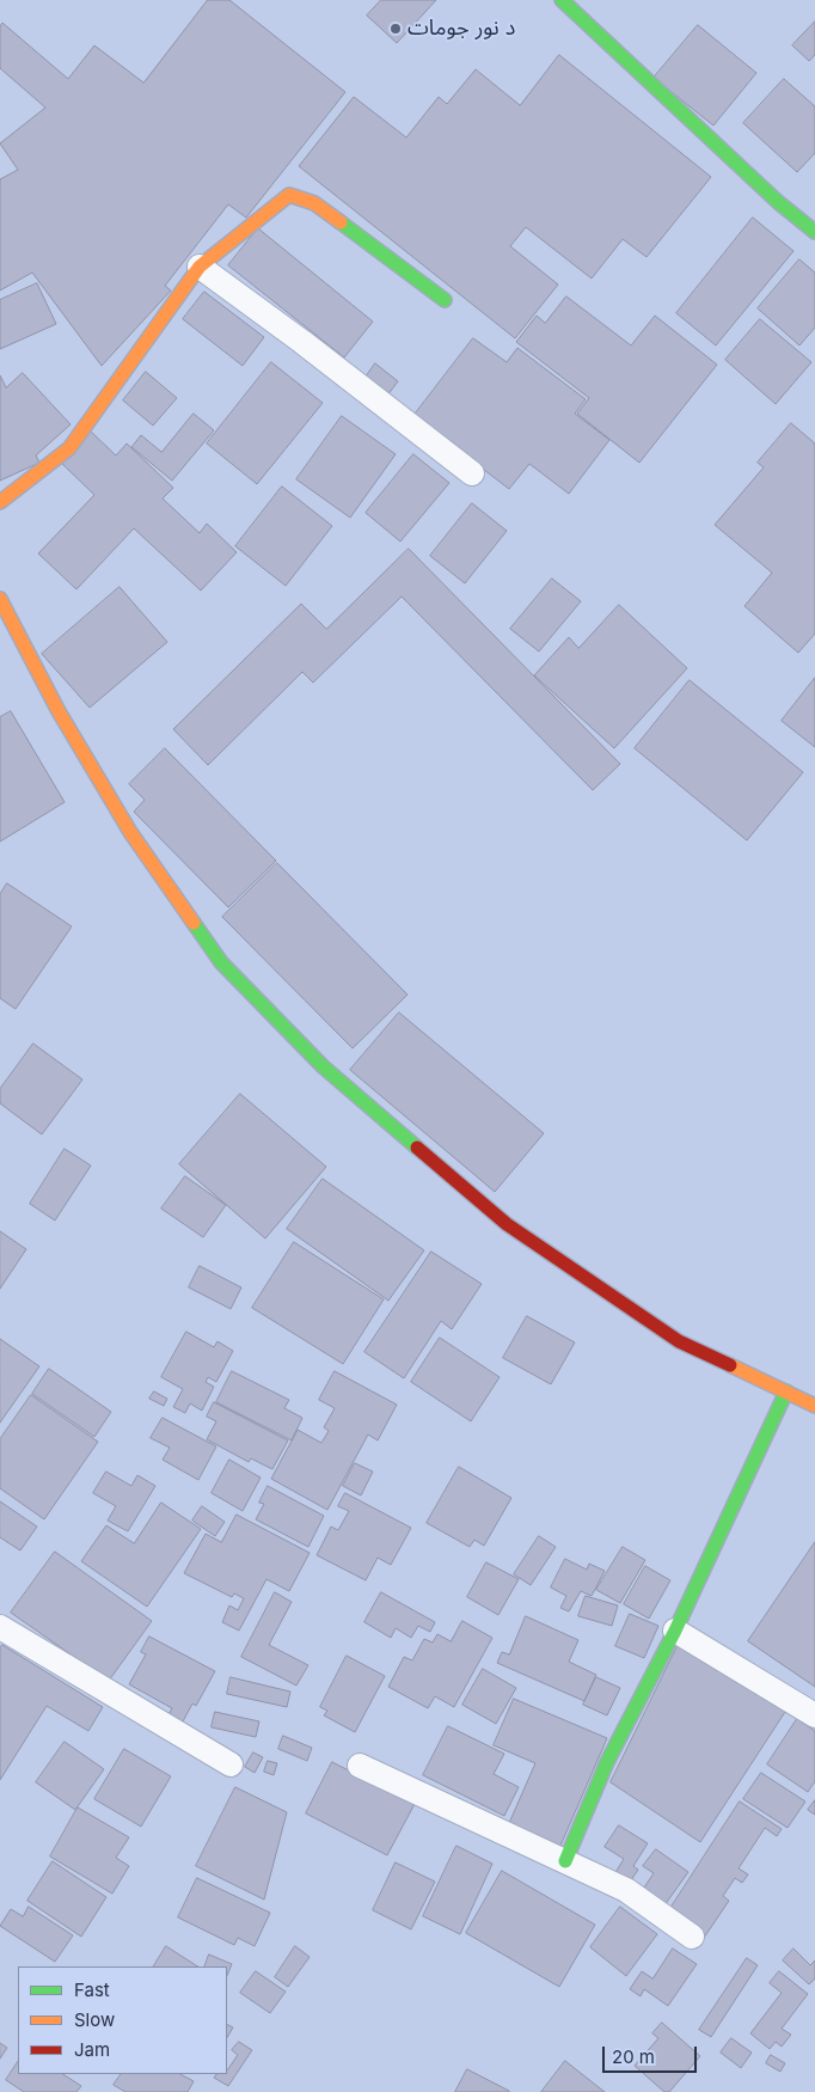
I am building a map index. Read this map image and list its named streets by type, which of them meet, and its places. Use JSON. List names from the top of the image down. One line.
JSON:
{"places":["د نور جومات"],"legend":["Fast","Slow","Jam"],"scale_bar":"20 m"}
